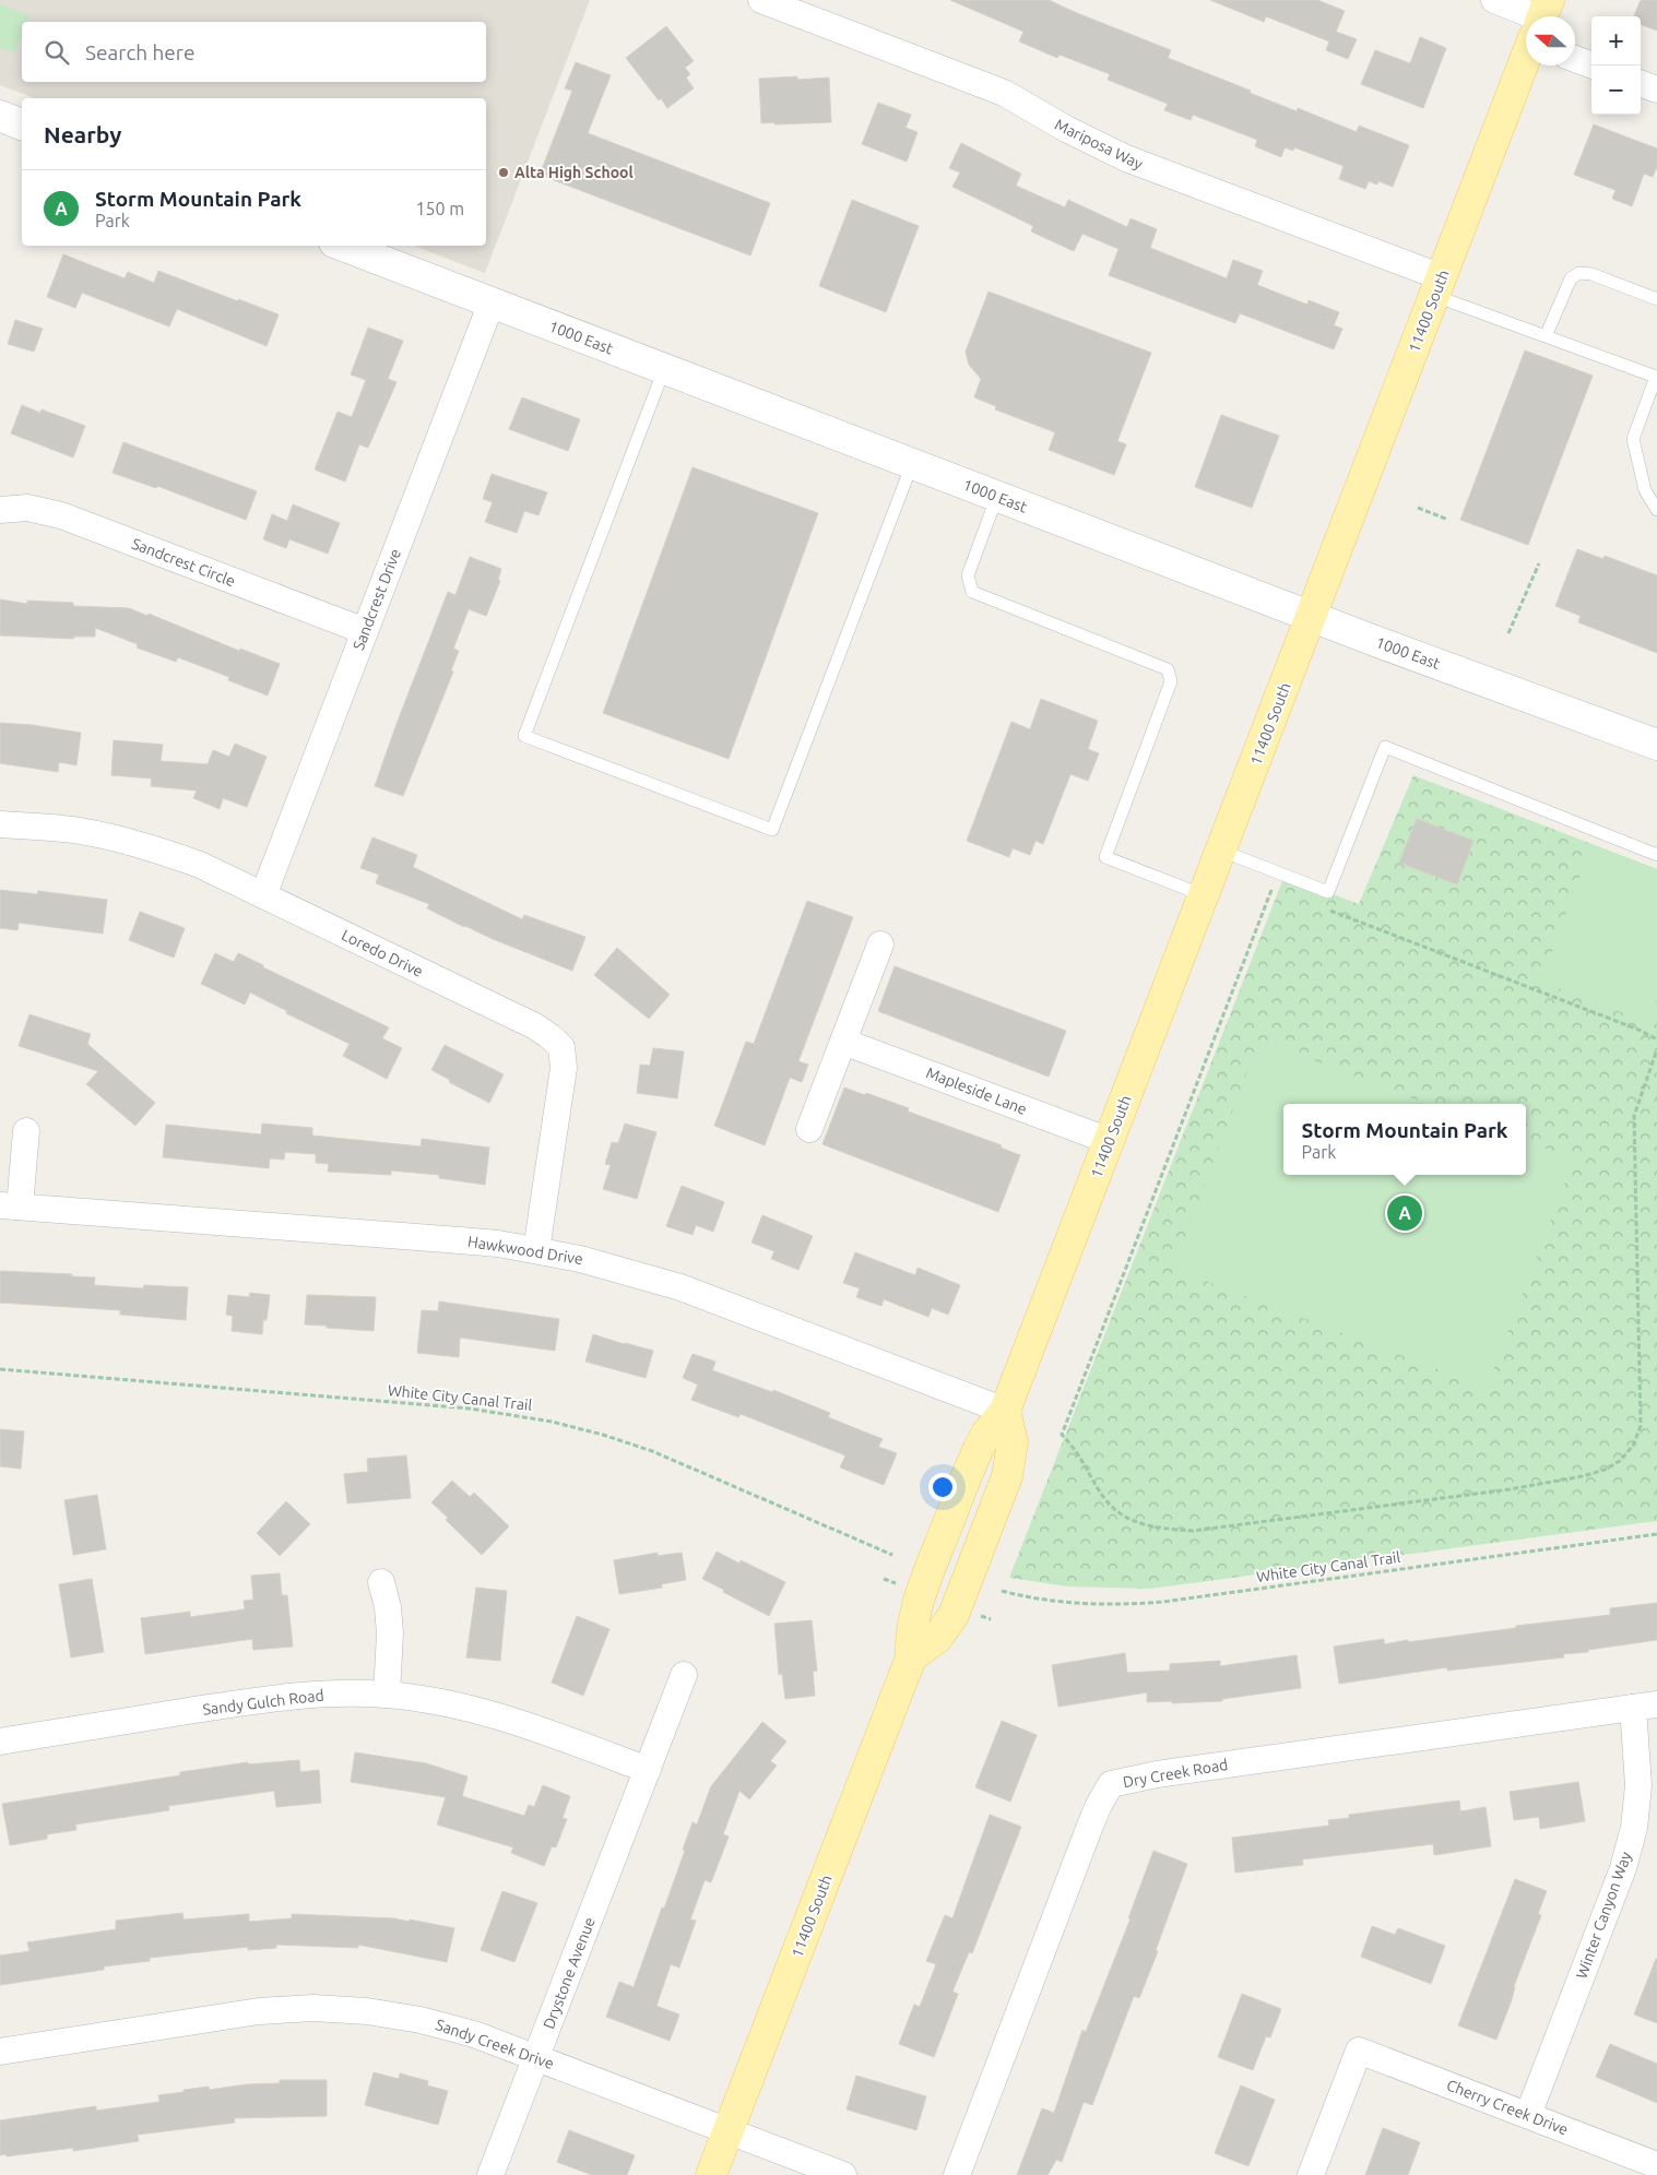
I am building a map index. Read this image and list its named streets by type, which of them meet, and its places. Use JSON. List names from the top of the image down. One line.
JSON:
{"streets":{"main road":["11400 South"],"street":["Mariposa Way","1000 East","Sandcrest Circle","Sandcrest Drive","Loredo Drive","Mapleside Lane","Hawkwood Drive","Sandy Gulch Road","Dry Creek Road","Winter Canyon Way","Drystone Avenue","Sandy Creek Drive","Cherry Creek Drive"],"path":["White City Canal Trail"]},"crossings":[["Mariposa Way","11400 South"],["11400 South","1000 East"],["11400 South","Mapleside Lane"],["11400 South","Hawkwood Drive"],["11400 South","Sandy Creek Drive"],["1000 East","Sandcrest Drive"],["Sandcrest Circle","Sandcrest Drive"],["Sandcrest Drive","Loredo Drive"],["Loredo Drive","Hawkwood Drive"],["Sandy Gulch Road","Drystone Avenue"],["Dry Creek Road","Winter Canyon Way"],["Winter Canyon Way","Cherry Creek Drive"],["Drystone Avenue","Sandy Creek Drive"]],"places":["Alta High School"],"north":"left","page":{"map_buttons":["+","−"],"search":"Search here","heading":"Nearby","list":[{"mark":"A","name":"Storm Mountain Park","note":"Park","value":"150 m"}],"popup":["Storm Mountain Park","Park"],"pins":"A"}}
